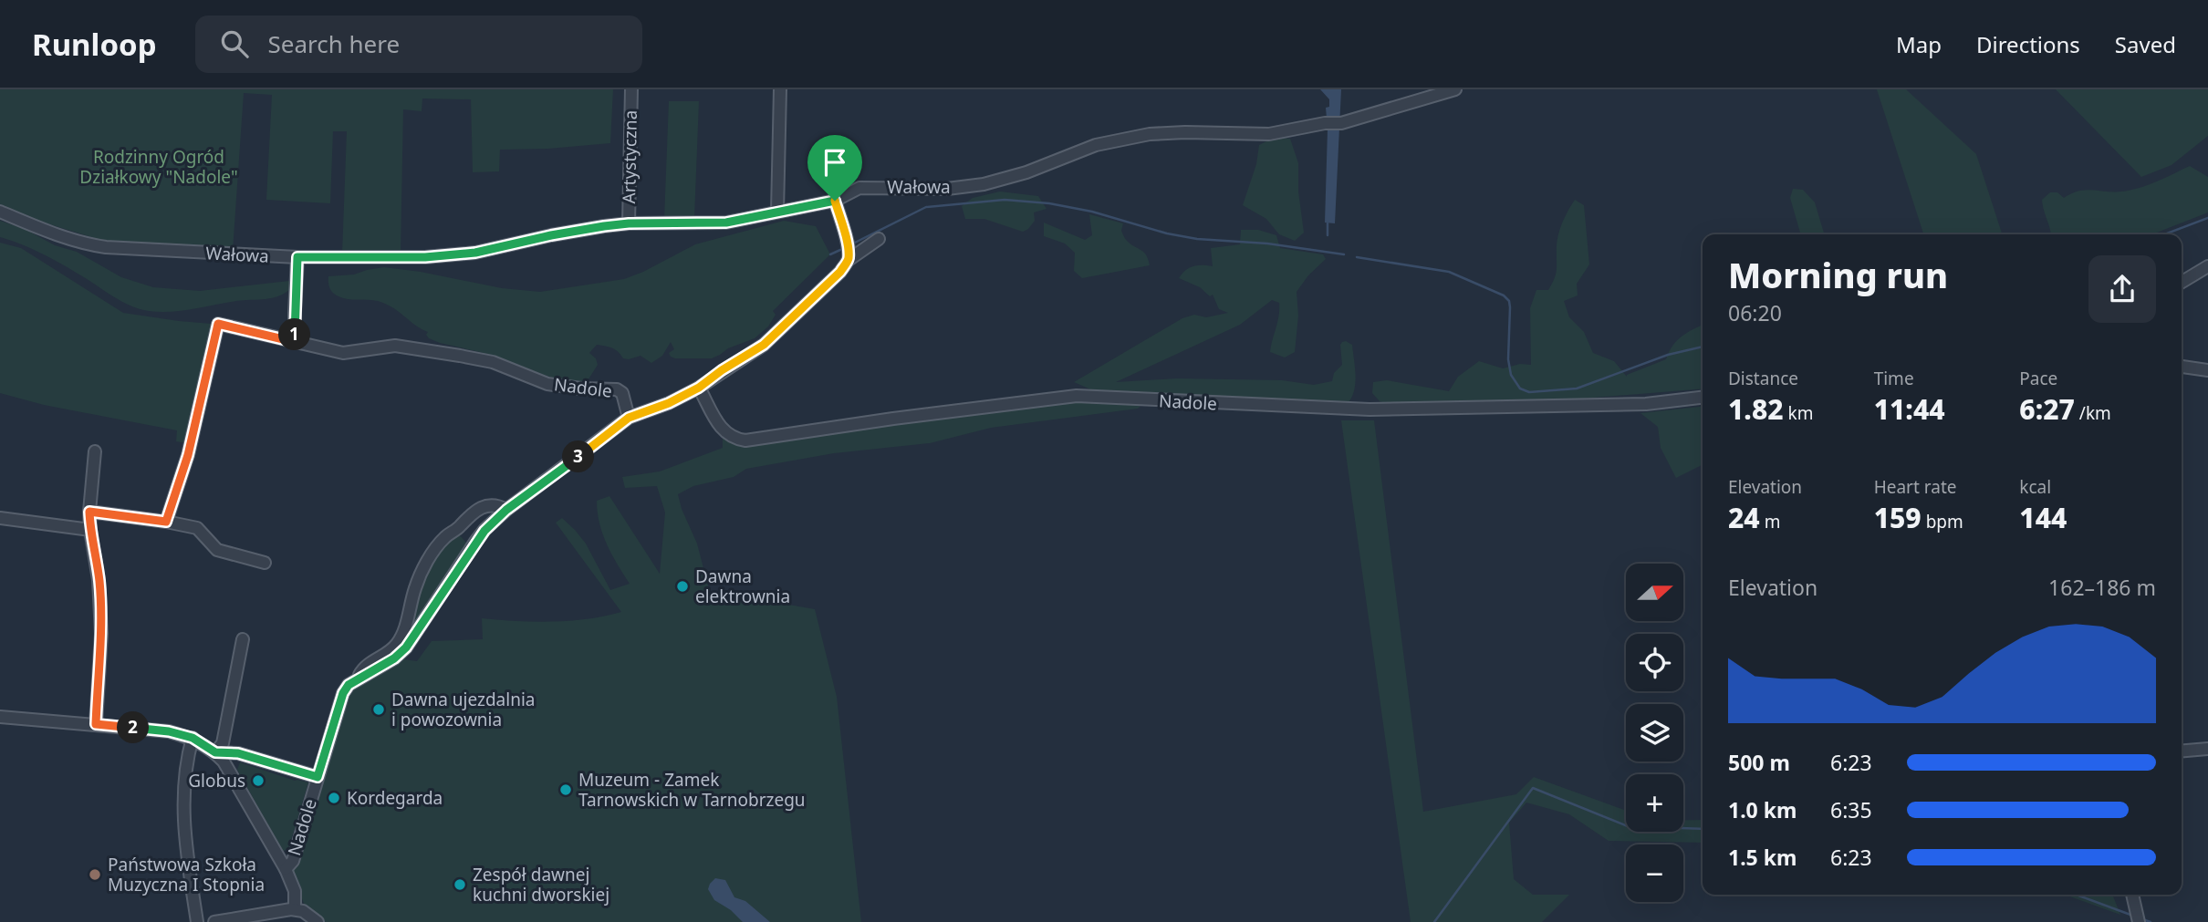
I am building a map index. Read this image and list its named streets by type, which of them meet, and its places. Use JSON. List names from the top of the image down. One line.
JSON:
{"streets":{"street":["Artystyczna","Wałowa","Nadole"]},"crossings":[["Artystyczna","Wałowa"]],"parks":["Rodzinny Ogród Działkowy \"Nadole\""],"places":["Dawna elektrownia","Dawna ujezdalnia i powozownia","Globus","Muzeum - Zamek Tarnowskich w Tarnobrzegu","Kordegarda","Państwowa Szkoła Muzyczna I Stopnia","Zespół dawnej kuchni dworskiej"],"north":"right","page":{"header":"Runloop","search":"Search here","nav":["Map","Directions","Saved"],"heading":["Morning run","06:20"],"pins":["1","3","2"],"stats":[["Distance","1.82 km"],["Time","11:44"],["Pace","6:27 /km"],["Elevation","24 m"],["Heart rate","159 bpm"],["kcal","144"]],"chart":["Elevation","162–186 m"],"map_buttons":["+","−"],"list":[{"name":"500 m","note":"6:23"},{"name":"1.0 km","note":"6:35"},{"name":"1.5 km","note":"6:23"}]}}
